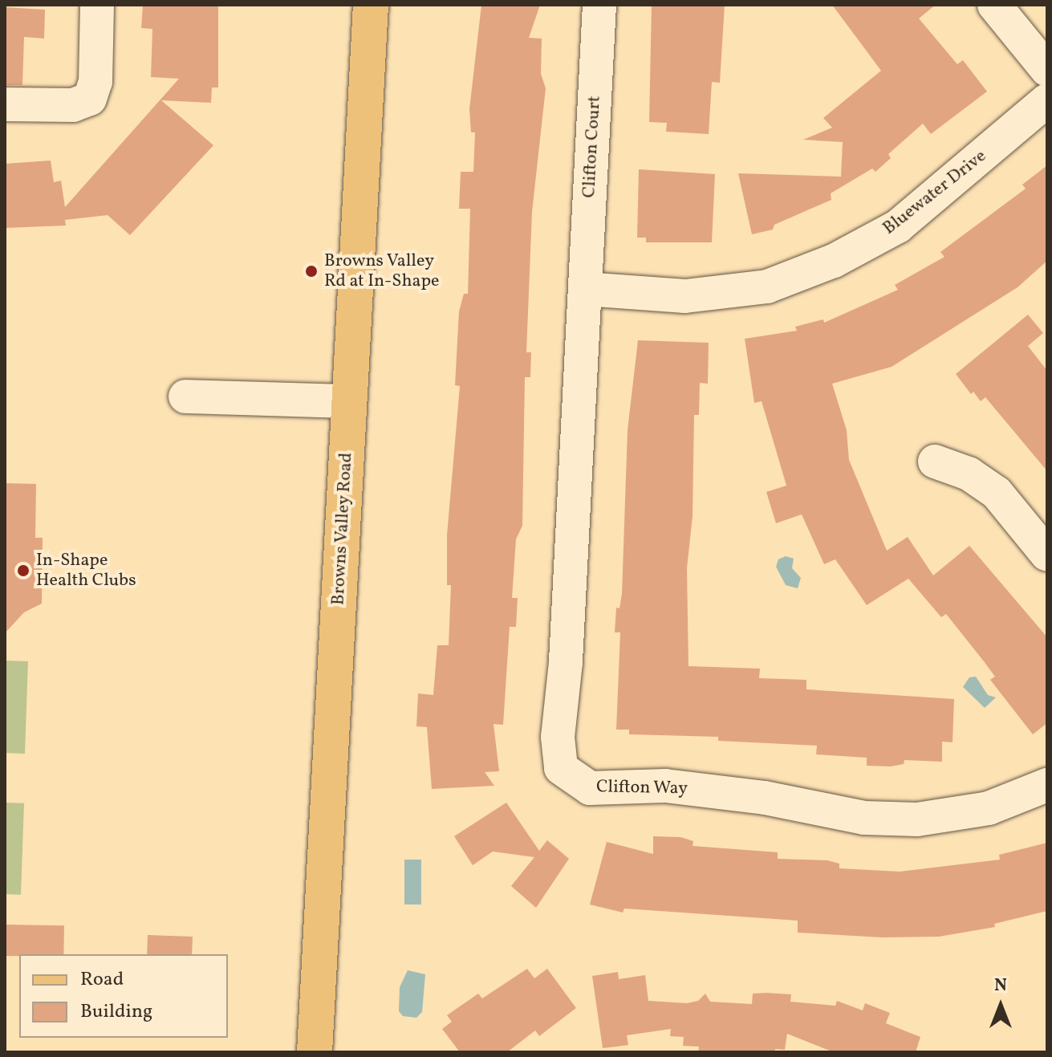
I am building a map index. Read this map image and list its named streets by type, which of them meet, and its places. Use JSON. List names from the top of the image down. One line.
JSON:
{"streets":{"main road":["Browns Valley Road"],"street":["Clifton Court","Bluewater Drive","Clifton Way"]},"crossings":[["Clifton Court","Bluewater Drive"],["Clifton Court","Clifton Way"],["Bluewater Drive","Clifton Way"]],"places":["Browns Valley Rd at In-Shape","In-Shape Health Clubs"],"legend":["Road","Building"],"north":"top"}
